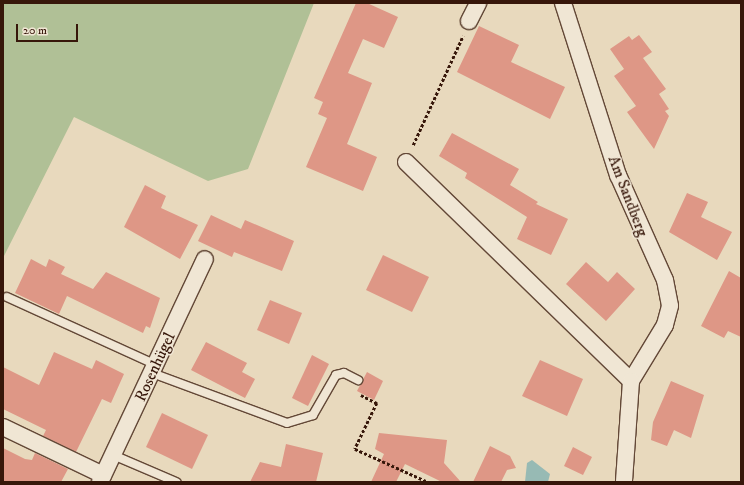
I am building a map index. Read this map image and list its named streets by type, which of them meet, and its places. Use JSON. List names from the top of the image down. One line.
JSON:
{"streets":{"street":["Am Sandberg","Rosenhügel"]},"scale_bar":"20 m"}
